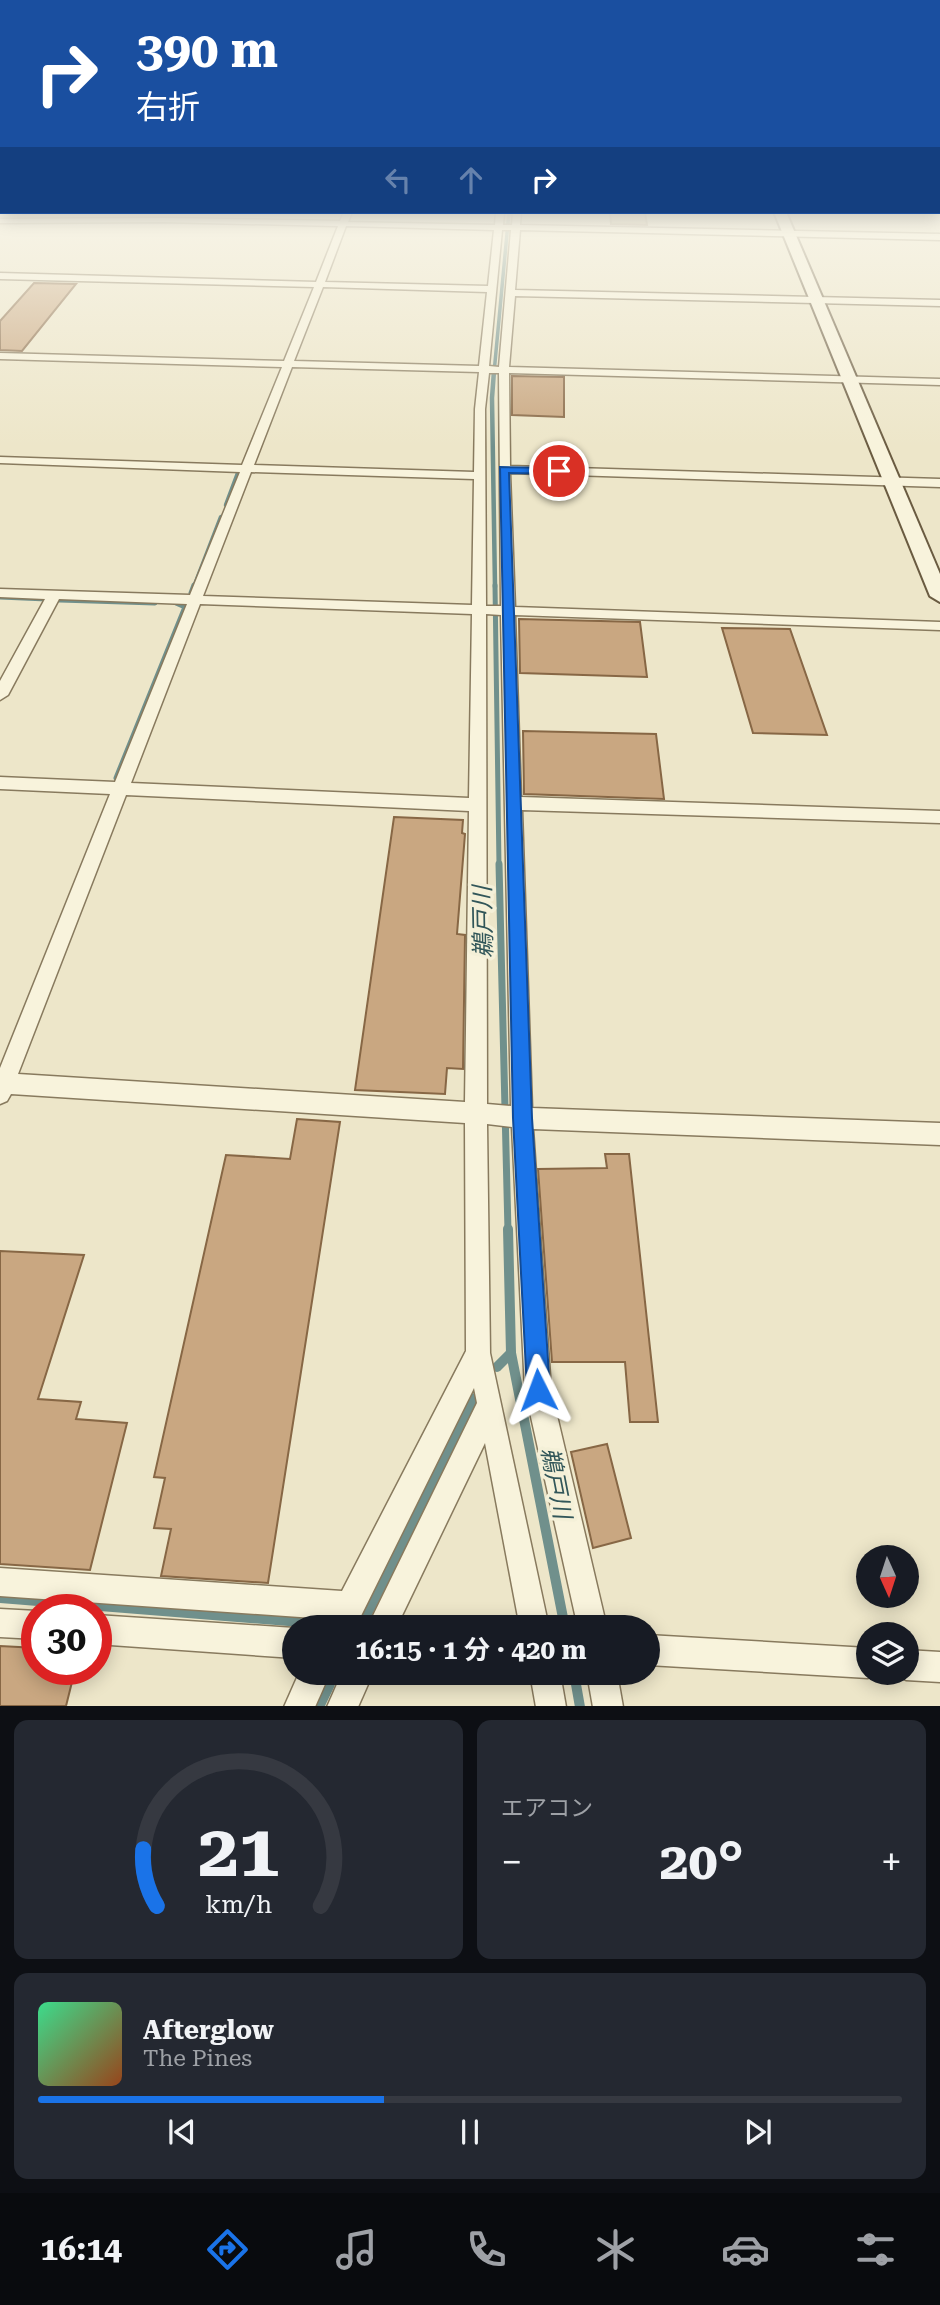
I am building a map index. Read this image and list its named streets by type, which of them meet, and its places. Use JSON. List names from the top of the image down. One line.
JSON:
{"water":["鵜戸川"],"north":"bottom","page":{"turn":["390 m","右折"],"limit":"30","trip":"16:15 · 1 分 · 420 m","tile":"エアコン","heat":["−","20°","+"],"song":["Afterglow","The Pines"],"tabs":"16:14","gauge":["21","km/h"]}}
